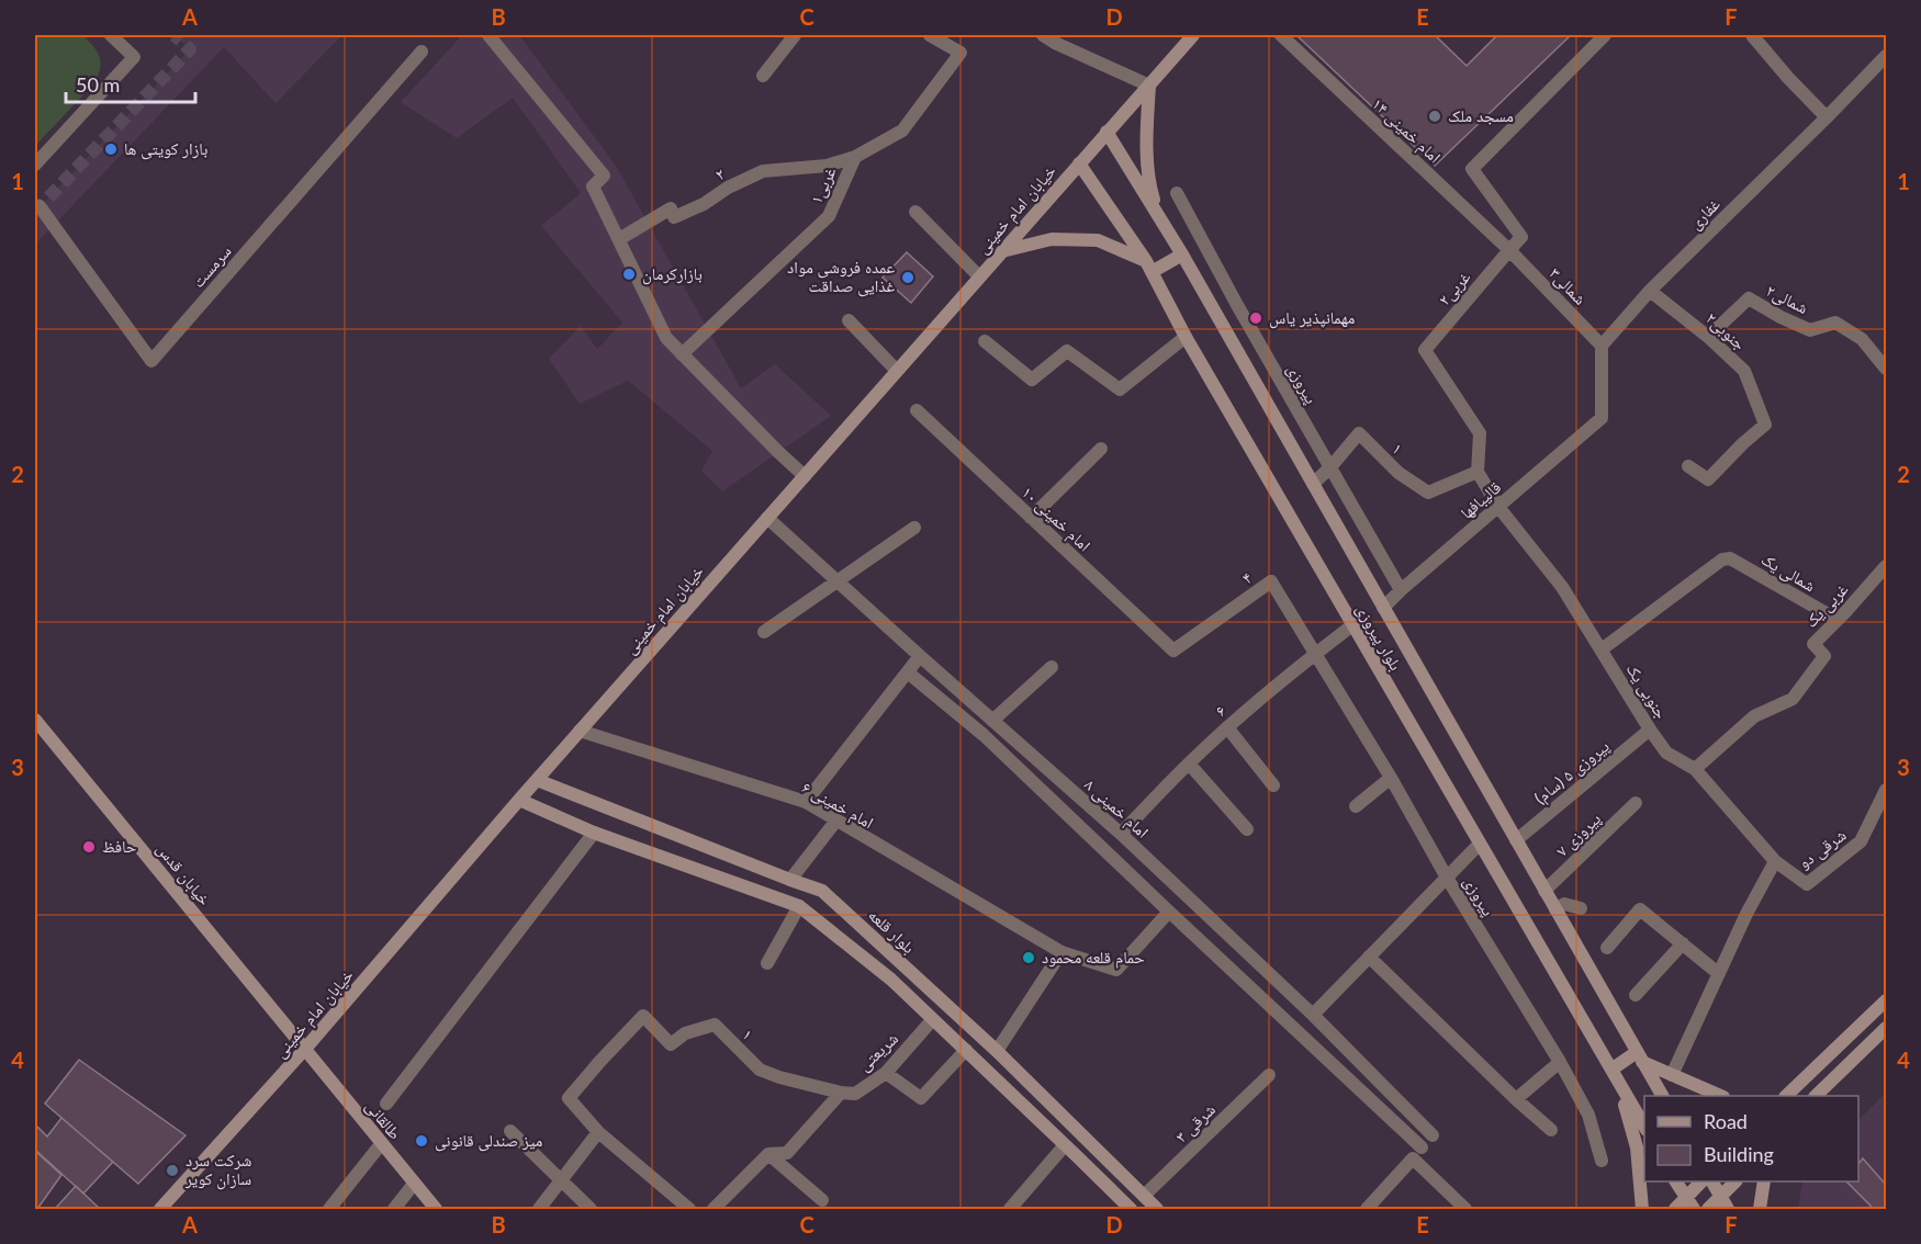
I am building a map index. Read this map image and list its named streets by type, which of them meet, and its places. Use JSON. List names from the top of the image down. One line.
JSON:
{"streets":{"main road":["خیابان امام خمینی","بلوار پیروزی","خیابان قدس","بلوار قلعه","طالقانی"],"street":["امام خمینی ۱۴","۲","غربی۱","غفاری","سرمست","شمالی۳","غربی۲","شمالی۲","جنوبی۲","پیروزی","۱","قالیبافها","امام خمینی ۱۰","شمالی یک","۴","غربی یک","جنوبی یک","۶","پیروزی ۵ (سام)","امام خمینی ۶","امام خمینی ۸","پیروزی ۷","شرقی دو","شریعتی","۳ شرقی"]},"crossings":[["امام خمینی ۱۴","شمالی۳"],["امام خمینی ۱۴","غربی۲"],["۲","غربی۱"],["خیابان امام خمینی","بلوار پیروزی"],["خیابان امام خمینی","امام خمینی ۶"],["خیابان امام خمینی","امام خمینی ۸"],["خیابان امام خمینی","خیابان قدس"],["خیابان امام خمینی","بلوار قلعه"],["خیابان امام خمینی","طالقانی"],["غفاری","شمالی۳"],["غفاری","جنوبی۲"],["غفاری","قالیبافها"],["شمالی۳","غربی۲"],["شمالی۳","قالیبافها"],["غربی۲","۱"],["شمالی۲","جنوبی۲"],["پیروزی","۱"],["پیروزی","قالیبافها"],["پیروزی","۴"],["پیروزی","۶"],["۱","بلوار پیروزی"],["۱","شریعتی"],["قالیبافها","بلوار پیروزی"],["قالیبافها","جنوبی یک"],["امام خمینی ۱۰","۴"],["شمالی یک","غربی یک"],["شمالی یک","جنوبی یک"],["۴","۶"],["غربی یک","جنوبی یک"],["بلوار پیروزی","۶"],["بلوار پیروزی","پیروزی ۵ (سام)"],["بلوار پیروزی","پیروزی ۷"],["جنوبی یک","پیروزی ۵ (سام)"],["جنوبی یک","شرقی دو"],["۶","امام خمینی ۸"],["خیابان قدس","طالقانی"],["بلوار قلعه","۳ شرقی"]],"places":["مسجد ملک","بازار کویتی ها","بازارکرمان","عمده فروشی مواد غذایی صداقت","مهمانپذیر یاس","حافظ","حمام قلعه محمود","میز صندلی قانونی","شرکت سرد سازان کویر"],"legend":["Road","Building"],"scale_bar":"50 m","grid":{"columns":["A","B","C","D","E","F"],"rows":["1","2","3","4"]}}
